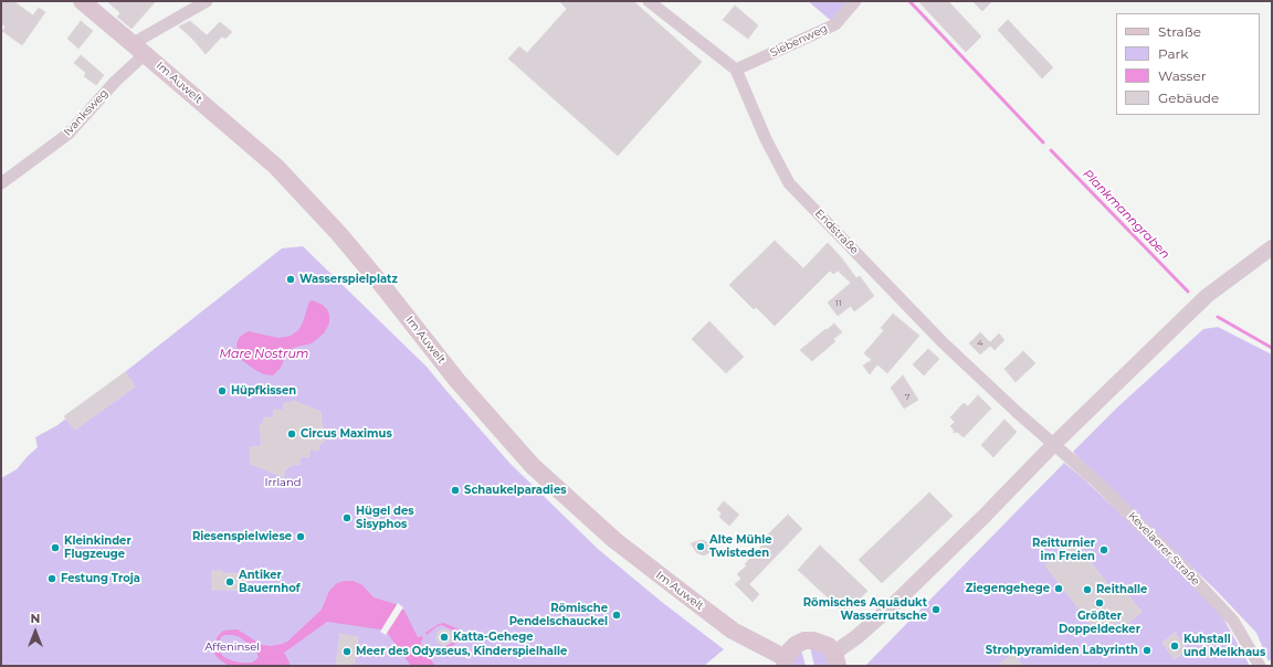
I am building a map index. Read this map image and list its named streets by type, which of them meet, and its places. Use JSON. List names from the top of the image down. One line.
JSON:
{"streets":{"main road":["Im Auwelt"],"street":["Siebenweg","Ivanksweg","Endstraße","Kevelaerer Straße"]},"crossings":[["Siebenweg","Endstraße"],["Im Auwelt","Ivanksweg"],["Endstraße","Kevelaerer Straße"]],"water":["Plankmanngraben","Mare Nostrum"],"parks":["Irrland","Affeninsel"],"places":["Wasserspielplatz","Hüpfkissen","Circus Maximus","Schaukelparadies","Hügel des Sisyphos","Riesenspielwiese","Alte Mühle Twisteden","Kleinkinder Flugzeuge","Reitturnier im Freien","Festung Troja","Antiker Bauernhof","Ziegengehege","Reithalle","Größter Doppeldecker","Römisches Aquädukt Wasserrutsche","Römische Pendelschauckel","Katta-Gehege","Kuhstall und Melkhaus","Strohpyramiden Labyrinth","Meer des Odysseus, Kinderspielhalle"],"house_numbers":["11","4","7"],"legend":["Straße","Park","Wasser","Gebäude"],"north":"top"}
